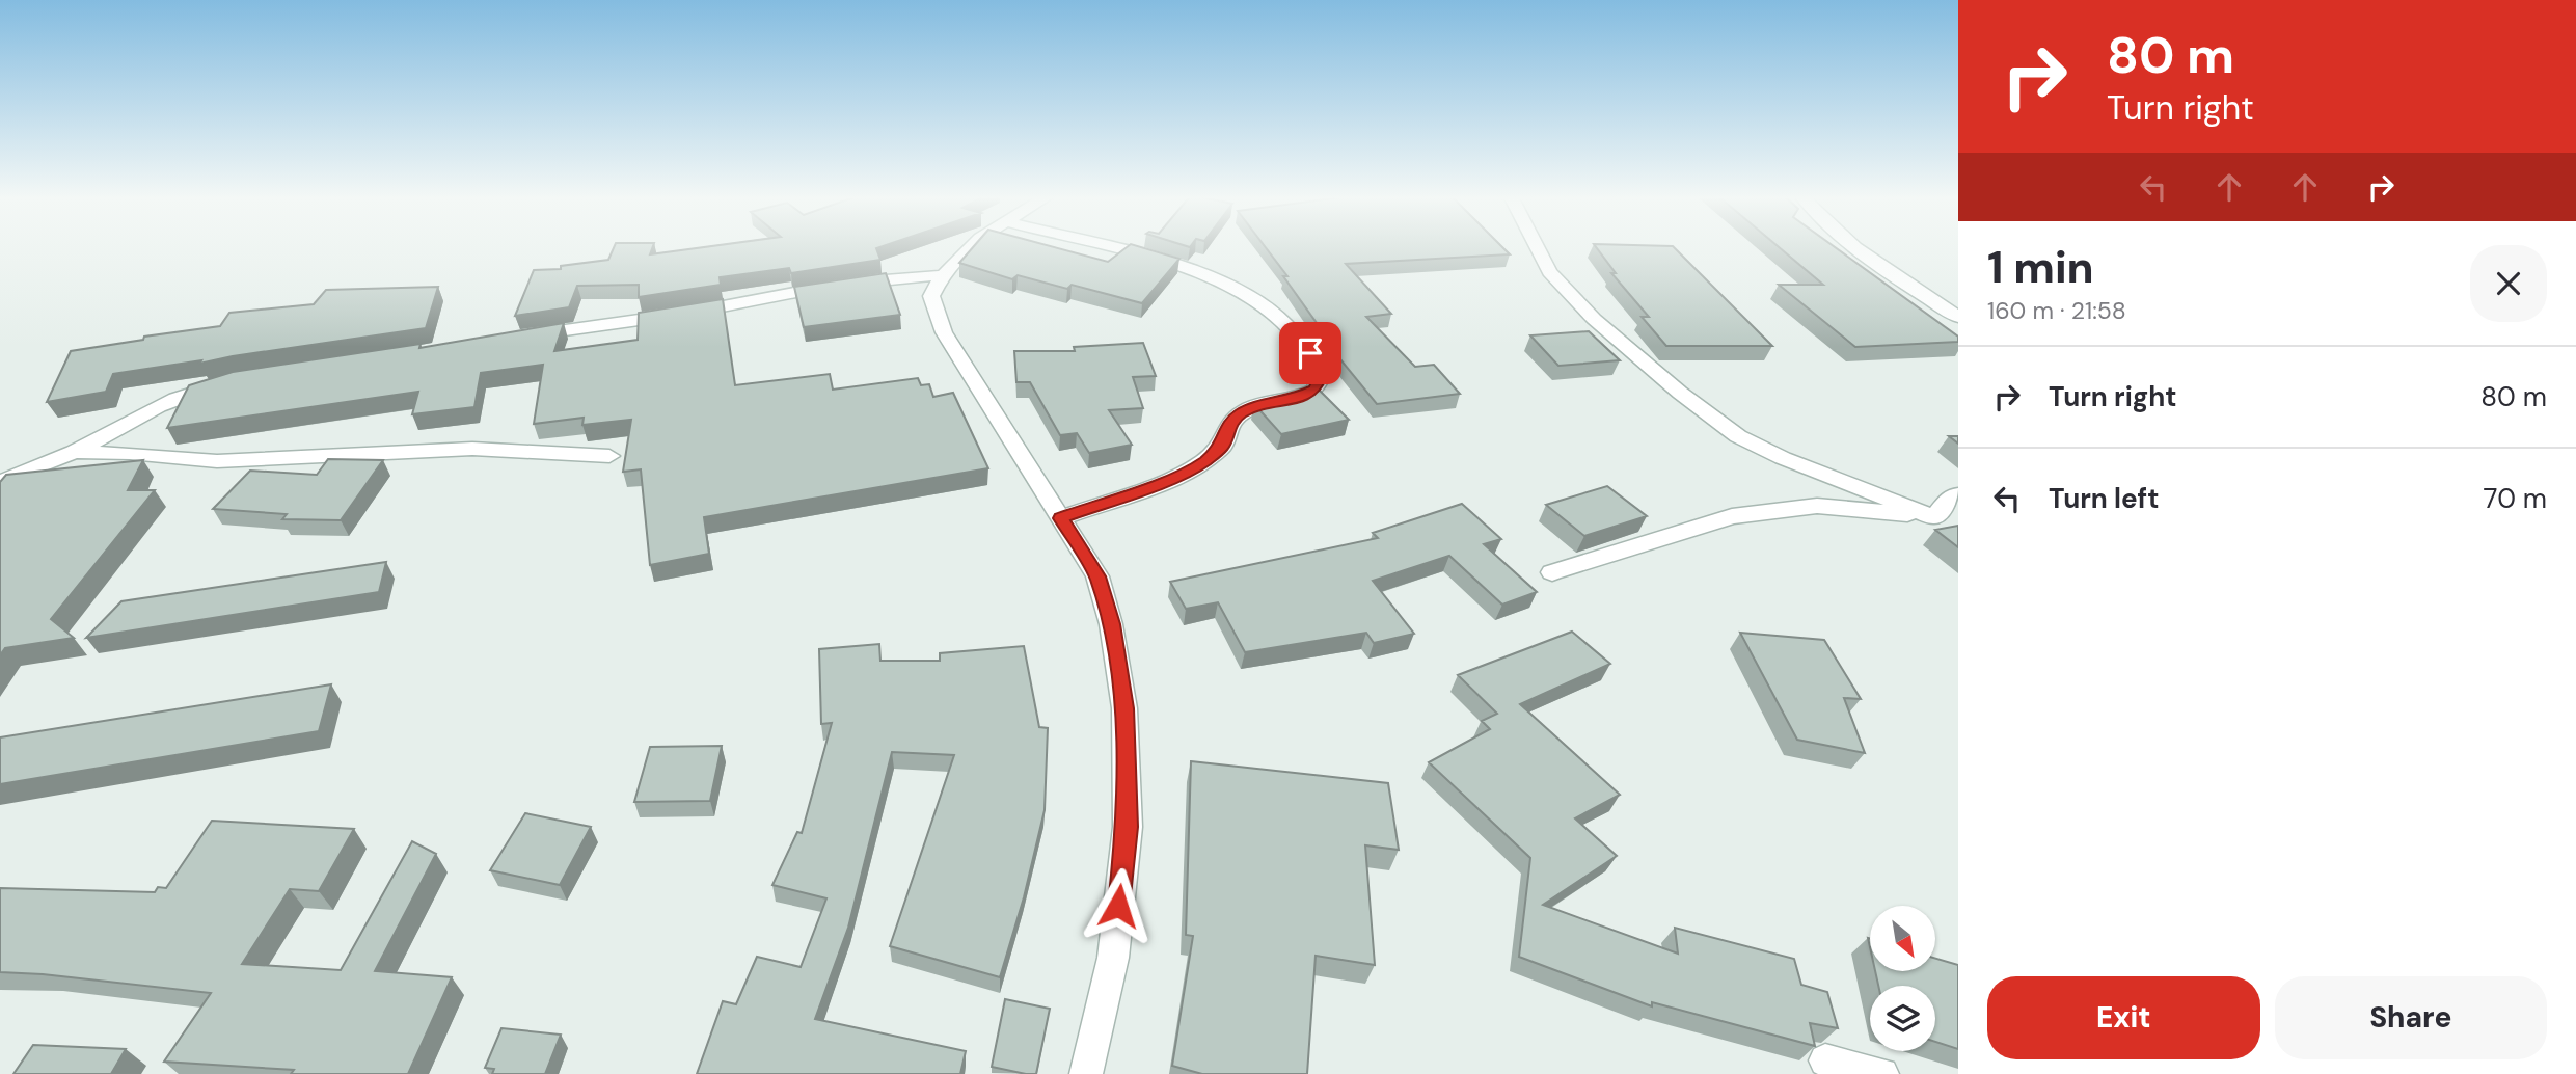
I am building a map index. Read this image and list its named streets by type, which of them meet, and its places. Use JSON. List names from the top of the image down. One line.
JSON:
{"north":"bottom right","page":{"turn":["80 m","Turn right"],"heading":["1 min","160 m · 21:58"],"list":[{"name":"Turn right","value":"80 m"},{"name":"Turn left","value":"70 m"}],"buttons":["Exit","Share"]}}
